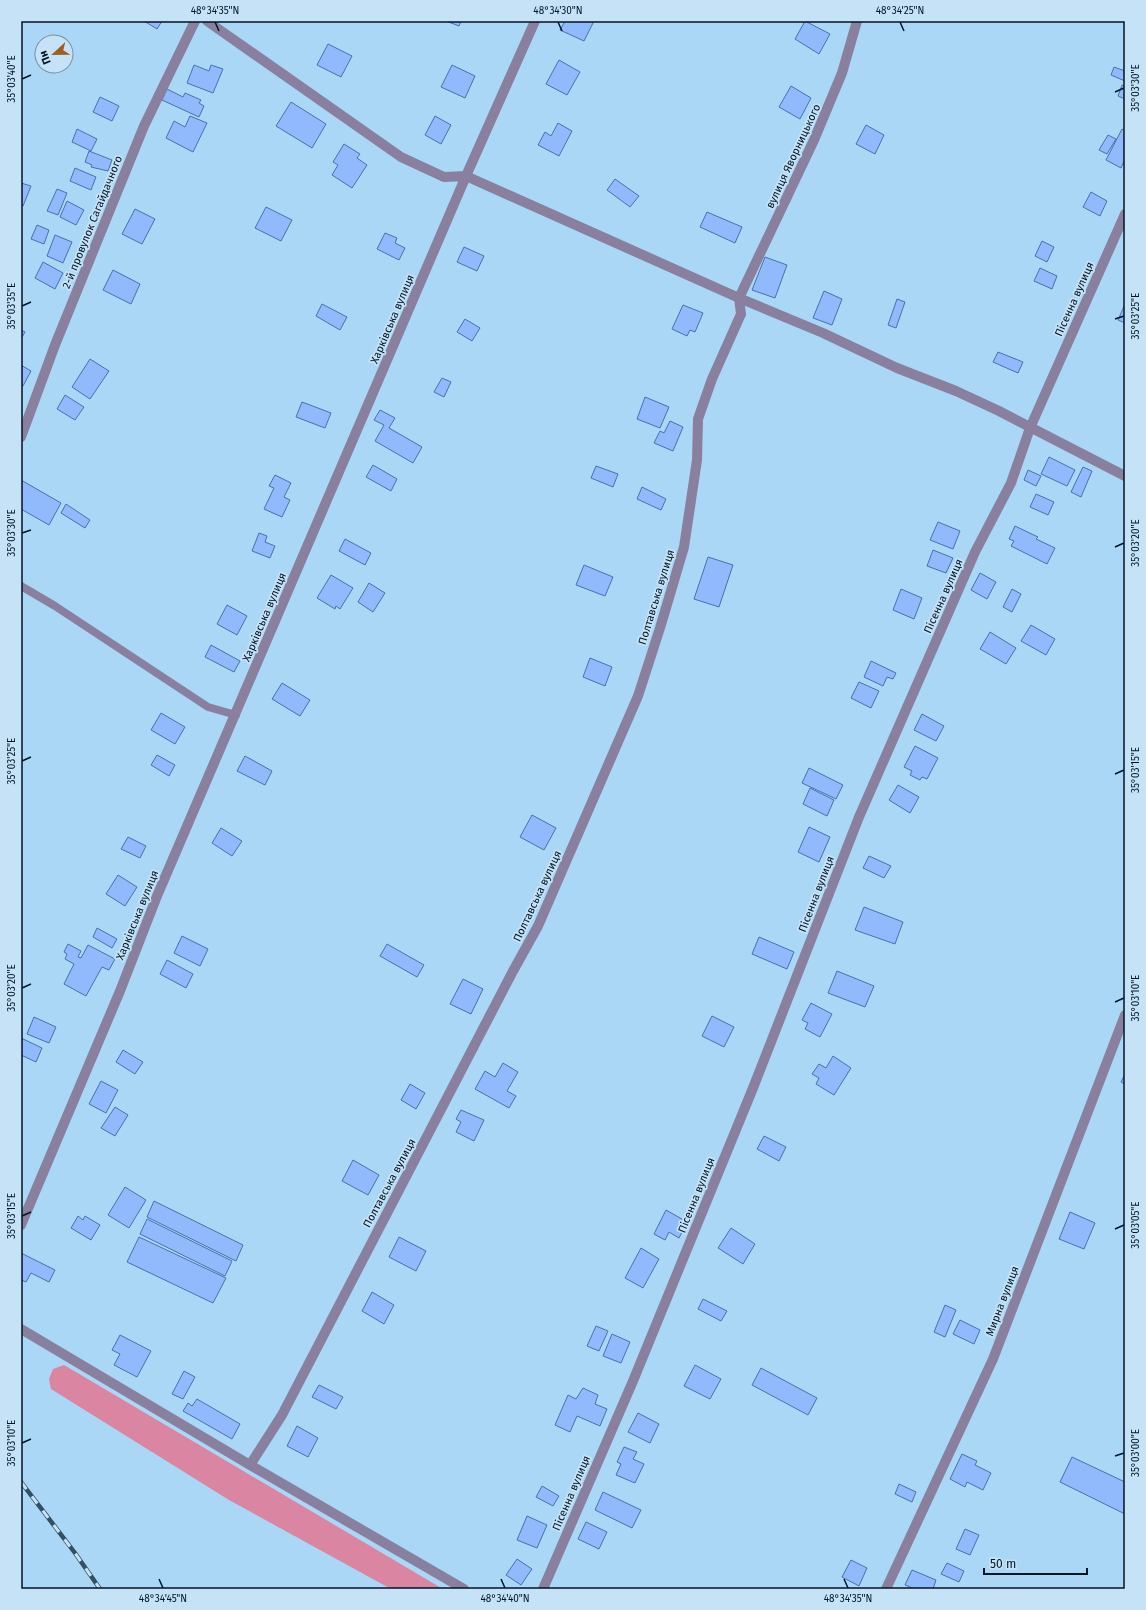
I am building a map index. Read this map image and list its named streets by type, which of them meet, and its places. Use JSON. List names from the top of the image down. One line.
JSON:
{"streets":{"street":["вулиця Яворницького","2-й провулок Сагайдачного","Пісенна вулиця","Харківська вулиця","Полтавська вулиця","Мирна вулиця"]},"crossings":[["вулиця Яворницького","Полтавська вулиця"]],"scale_bar":"50 m","north":"left","coordinates":["48°34'35\"N","48°34'30\"N","48°34'25\"N","35°03'40\"E","35°03'30\"E","35°03'35\"E","35°03'25\"E","35°03'20\"E","35°03'15\"E","35°03'10\"E","35°03'05\"E","35°03'00\"E","48°34'45\"N","48°34'40\"N"]}
